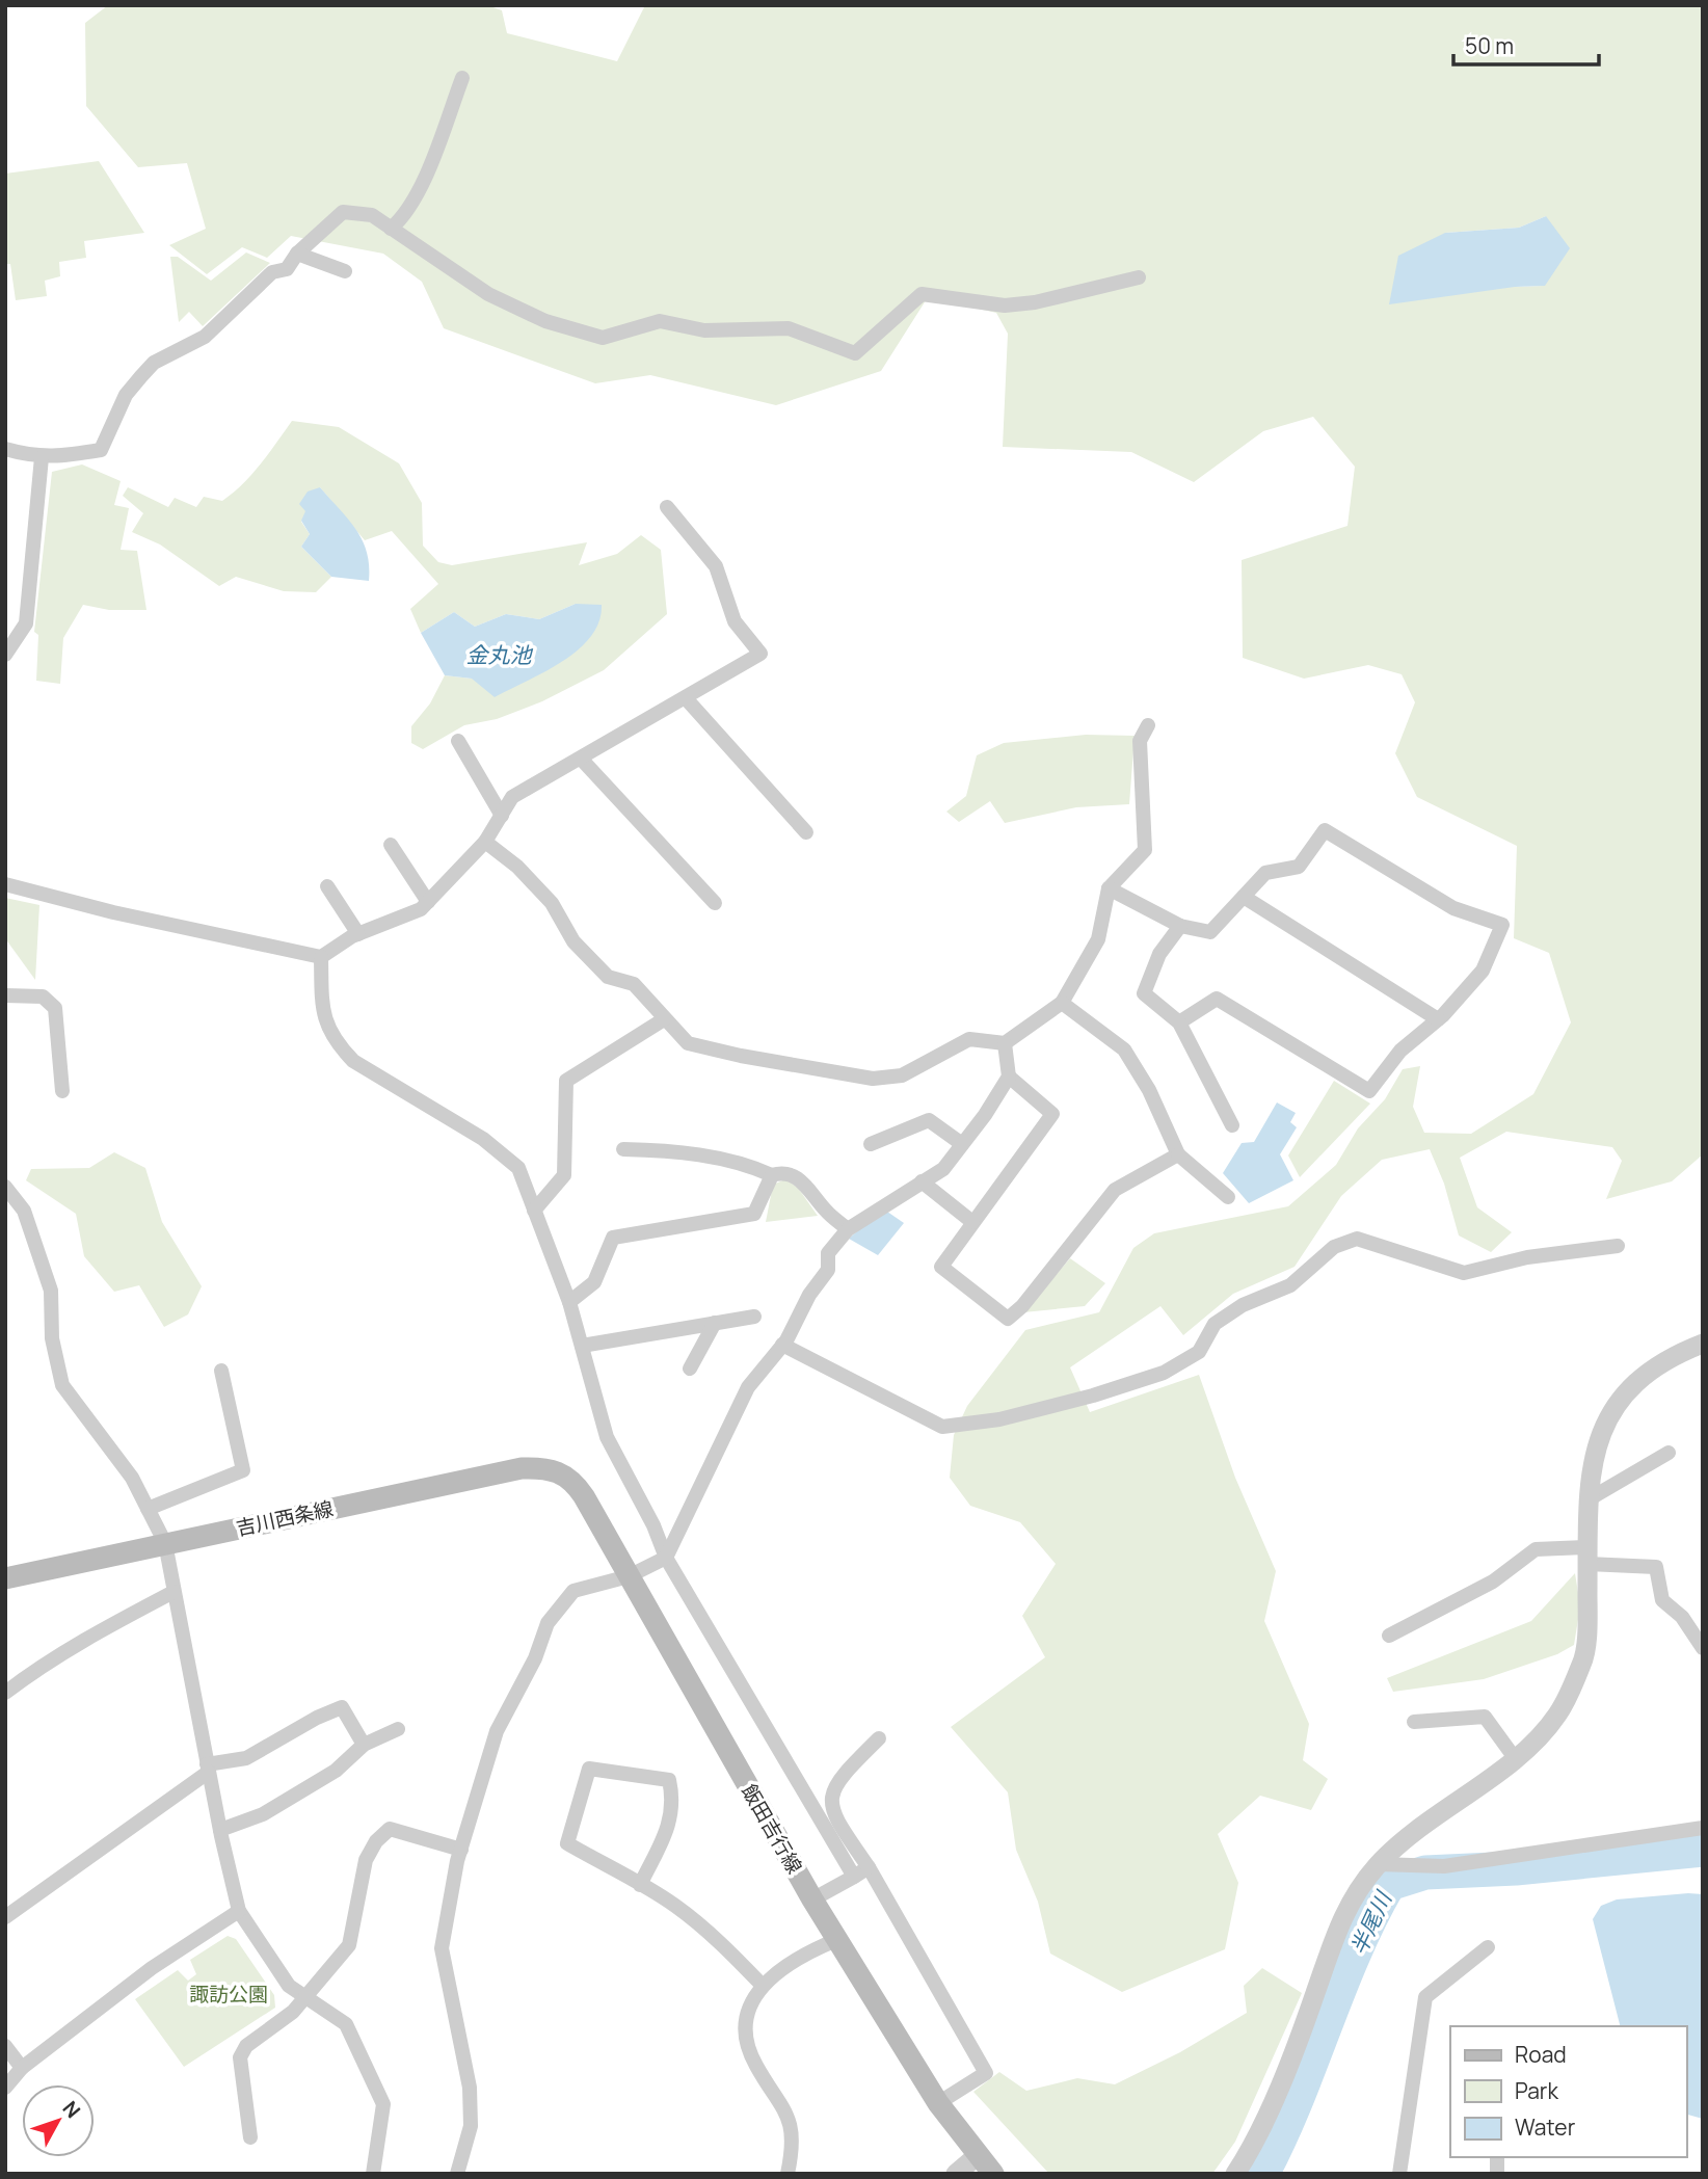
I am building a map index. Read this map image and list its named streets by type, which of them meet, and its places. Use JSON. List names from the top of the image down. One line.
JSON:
{"streets":{"main road":["吉川西条線","飯田吉行線"]},"crossings":[["吉川西条線","飯田吉行線"]],"water":["金丸池","半尾川"],"parks":["諏訪公園"],"legend":["Road","Park","Water"],"scale_bar":"50 m","north":"top right"}
